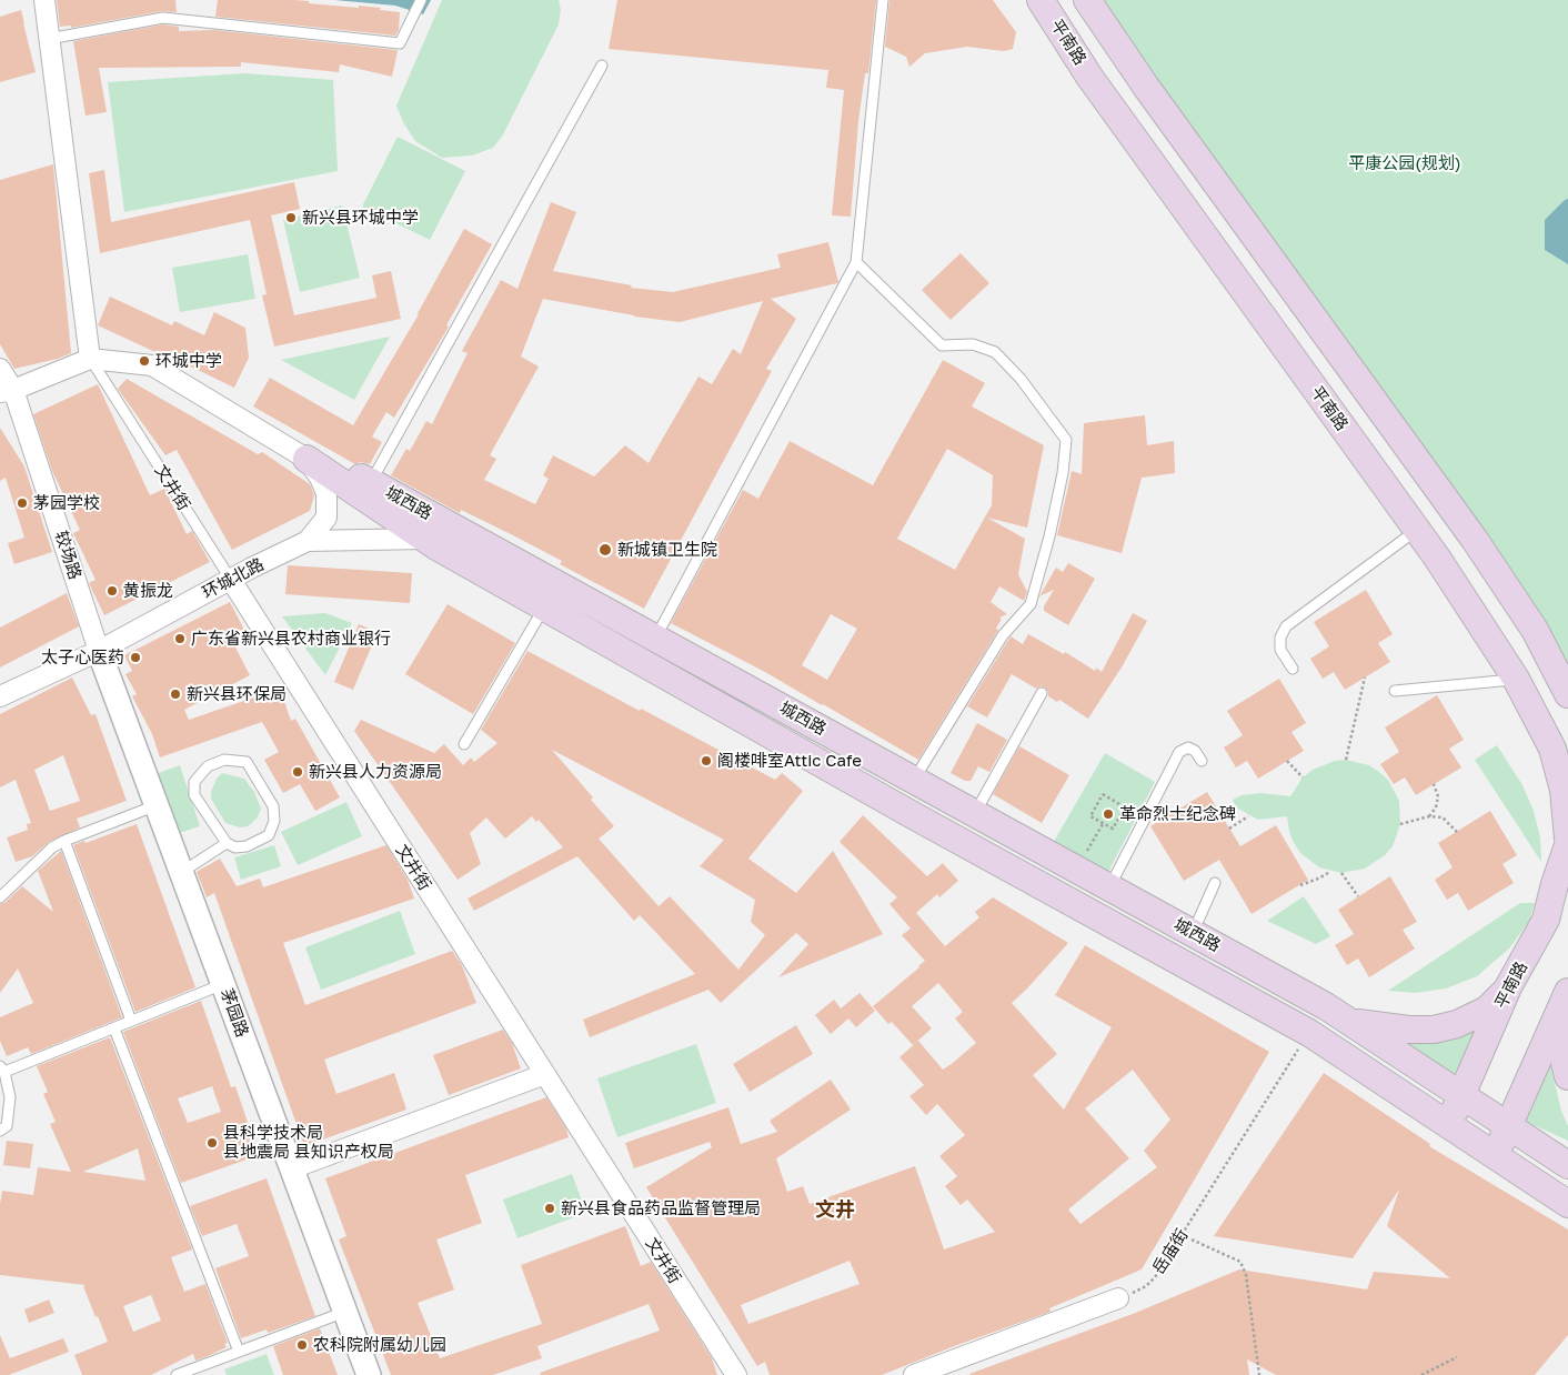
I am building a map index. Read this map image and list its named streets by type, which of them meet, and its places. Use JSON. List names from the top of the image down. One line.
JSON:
{"streets":{"main road":["平南路","城西路"],"street":["文井街","较场路","环城北路","茅园路"],"path":["岳庙街"]},"crossings":[["平南路","城西路"],["文井街","城西路"],["文井街","环城北路"],["城西路","较场路"],["城西路","环城北路"],["较场路","环城北路"],["较场路","茅园路"],["环城北路","茅园路"]],"districts":["文井"],"parks":["平康公园(规划)"],"places":["新兴县环城中学","环城中学","茅园学校","新城镇卫生院","黄振龙","广东省新兴县农村商业银行","太子心医药","新兴县环保局","阁楼啡室Attic Cafe","新兴县人力资源局","革命烈士纪念碑","县科学技术局 县地震局 县知识产权局","新兴县食品药品监督管理局","农科院附属幼儿园"]}
